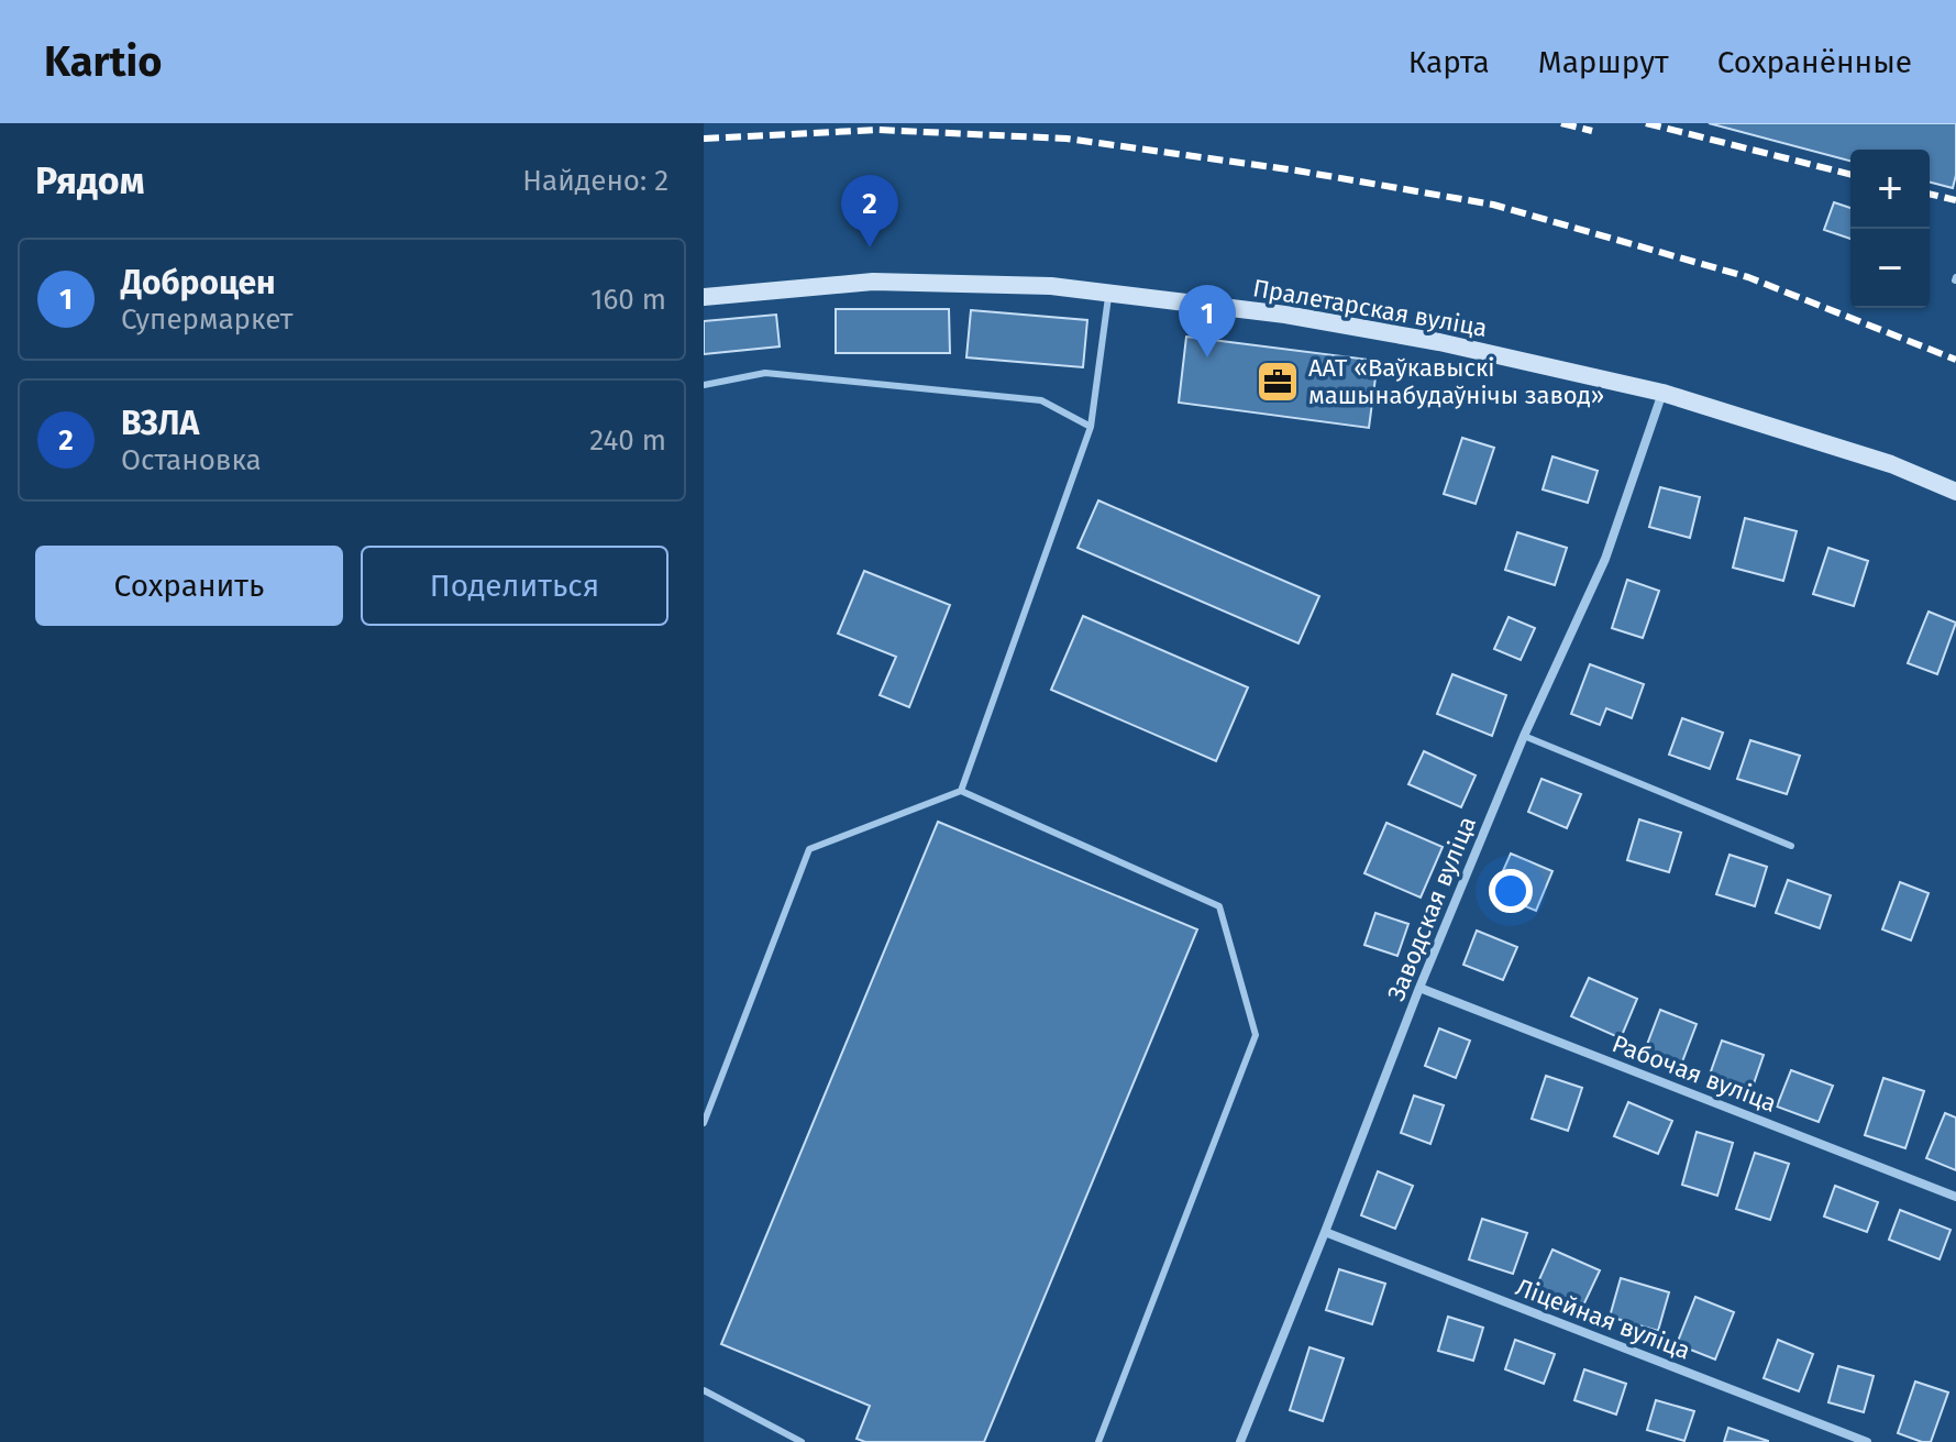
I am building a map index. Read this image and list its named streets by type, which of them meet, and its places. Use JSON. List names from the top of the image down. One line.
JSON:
{"streets":{"street":["Пралетарская вуліца","Заводская вуліца","Рабочая вуліца","Ліцейная вуліца"]},"crossings":[["Пралетарская вуліца","Заводская вуліца"],["Заводская вуліца","Рабочая вуліца"],["Заводская вуліца","Ліцейная вуліца"]],"places":{"office":["ААТ «Ваўкавыскі машынабудаўнічы завод»"]},"page":{"header":"Kartio","nav":["Карта","Маршрут","Сохранённые"],"heading":["Рядом","Найдено: 2"],"map_buttons":["+","−"],"pins":["2","1"],"list":[{"mark":"1","name":"Доброцен","note":"Супермаркет","value":"160 m"},{"mark":"2","name":"ВЗЛА","note":"Остановка","value":"240 m"}],"buttons":["Сохранить","Поделиться"]}}
